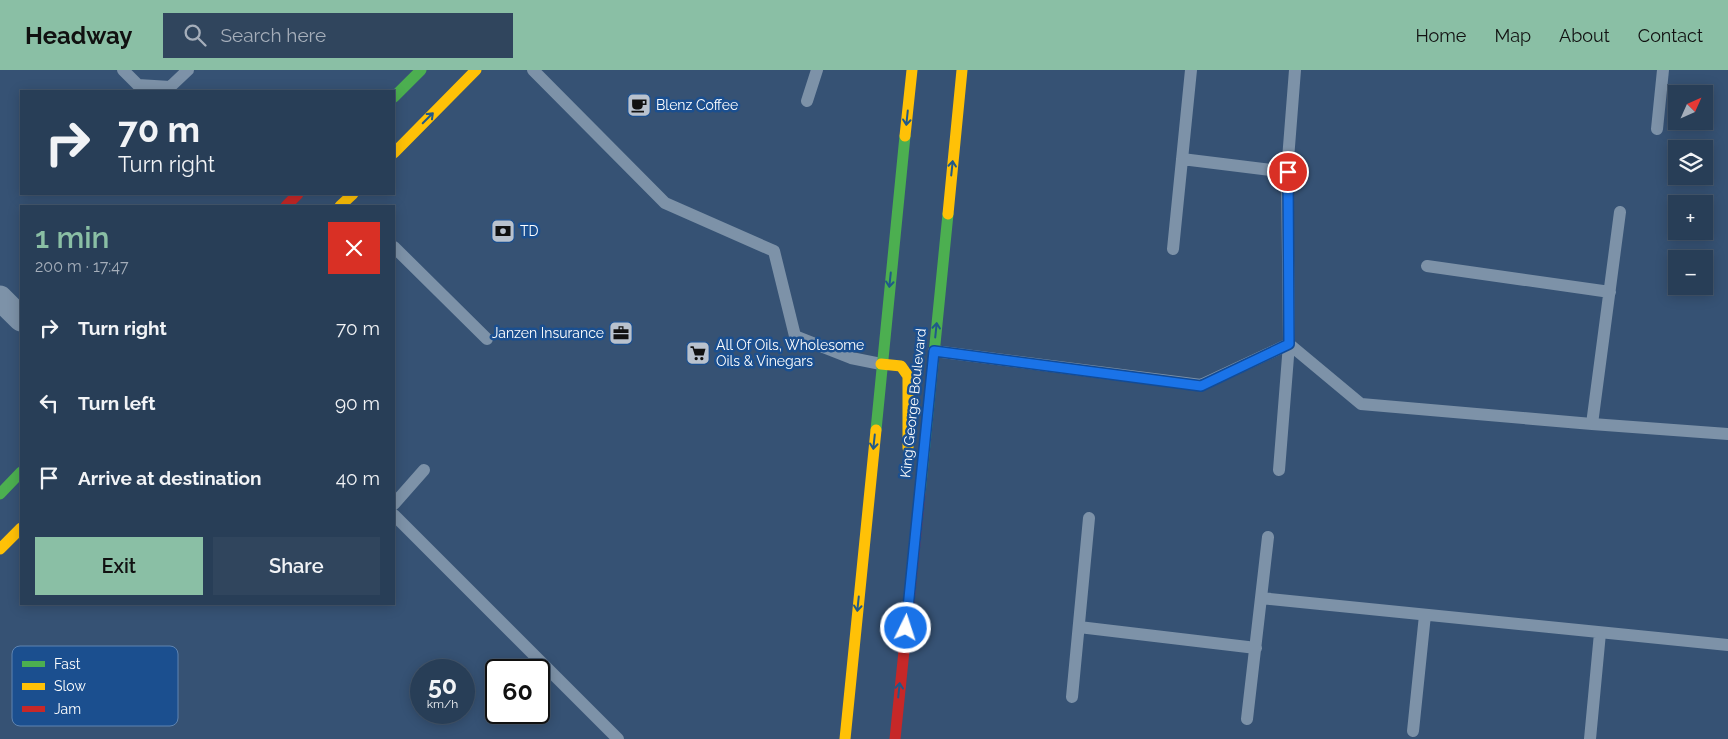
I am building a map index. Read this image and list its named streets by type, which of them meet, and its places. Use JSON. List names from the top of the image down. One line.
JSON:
{"streets":{"main road":["King George Boulevard"]},"places":{"cafe":["Blenz Coffee"],"bank":["TD"],"office":["Janzen Insurance"],"supermarket":["All Of Oils, Wholesome Oils & Vinegars"]},"legend":["Fast","Slow","Jam"],"north":"top right","page":{"header":"Headway","search":"Search here","nav":["Home","Map","About","Contact"],"map_buttons":["+","−"],"turn":["70 m","Turn right"],"heading":["1 min","200 m · 17:47"],"list":[{"name":"Turn right","value":"70 m"},{"name":"Turn left","value":"90 m"},{"name":"Arrive at destination","value":"40 m"}],"buttons":["Exit","Share"],"speed":"50 km/h","limit":"60"}}
